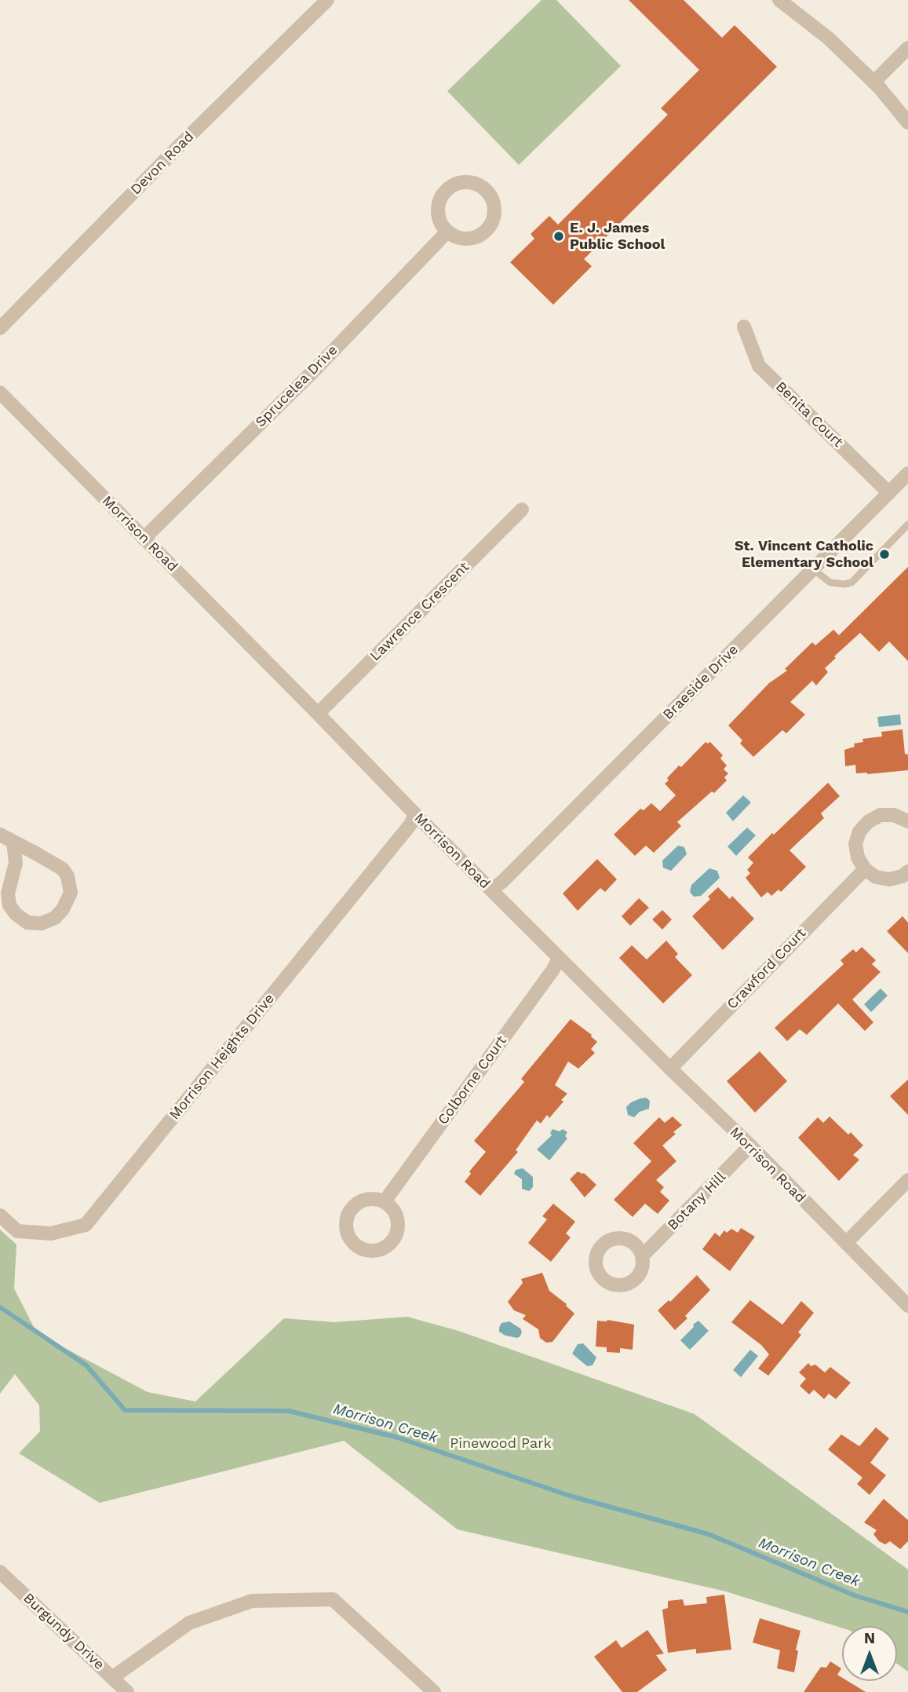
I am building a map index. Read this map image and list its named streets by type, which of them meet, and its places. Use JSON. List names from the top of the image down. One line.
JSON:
{"streets":{"street":["Devon Road","Sprucelea Drive","Benita Court","Morrison Road","Lawrence Crescent","Braeside Drive","Crawford Court","Morrison Heights Drive","Colborne Court","Botany Hill","Burgundy Drive"]},"crossings":[["Sprucelea Drive","Morrison Road"],["Benita Court","Braeside Drive"],["Morrison Road","Lawrence Crescent"],["Morrison Road","Braeside Drive"],["Morrison Road","Crawford Court"],["Morrison Road","Morrison Heights Drive"],["Morrison Road","Colborne Court"],["Morrison Road","Botany Hill"]],"water":["Morrison Creek"],"parks":["Pinewood Park"],"places":["E. J. James Public School","St. Vincent Catholic Elementary School"],"north":"top"}
